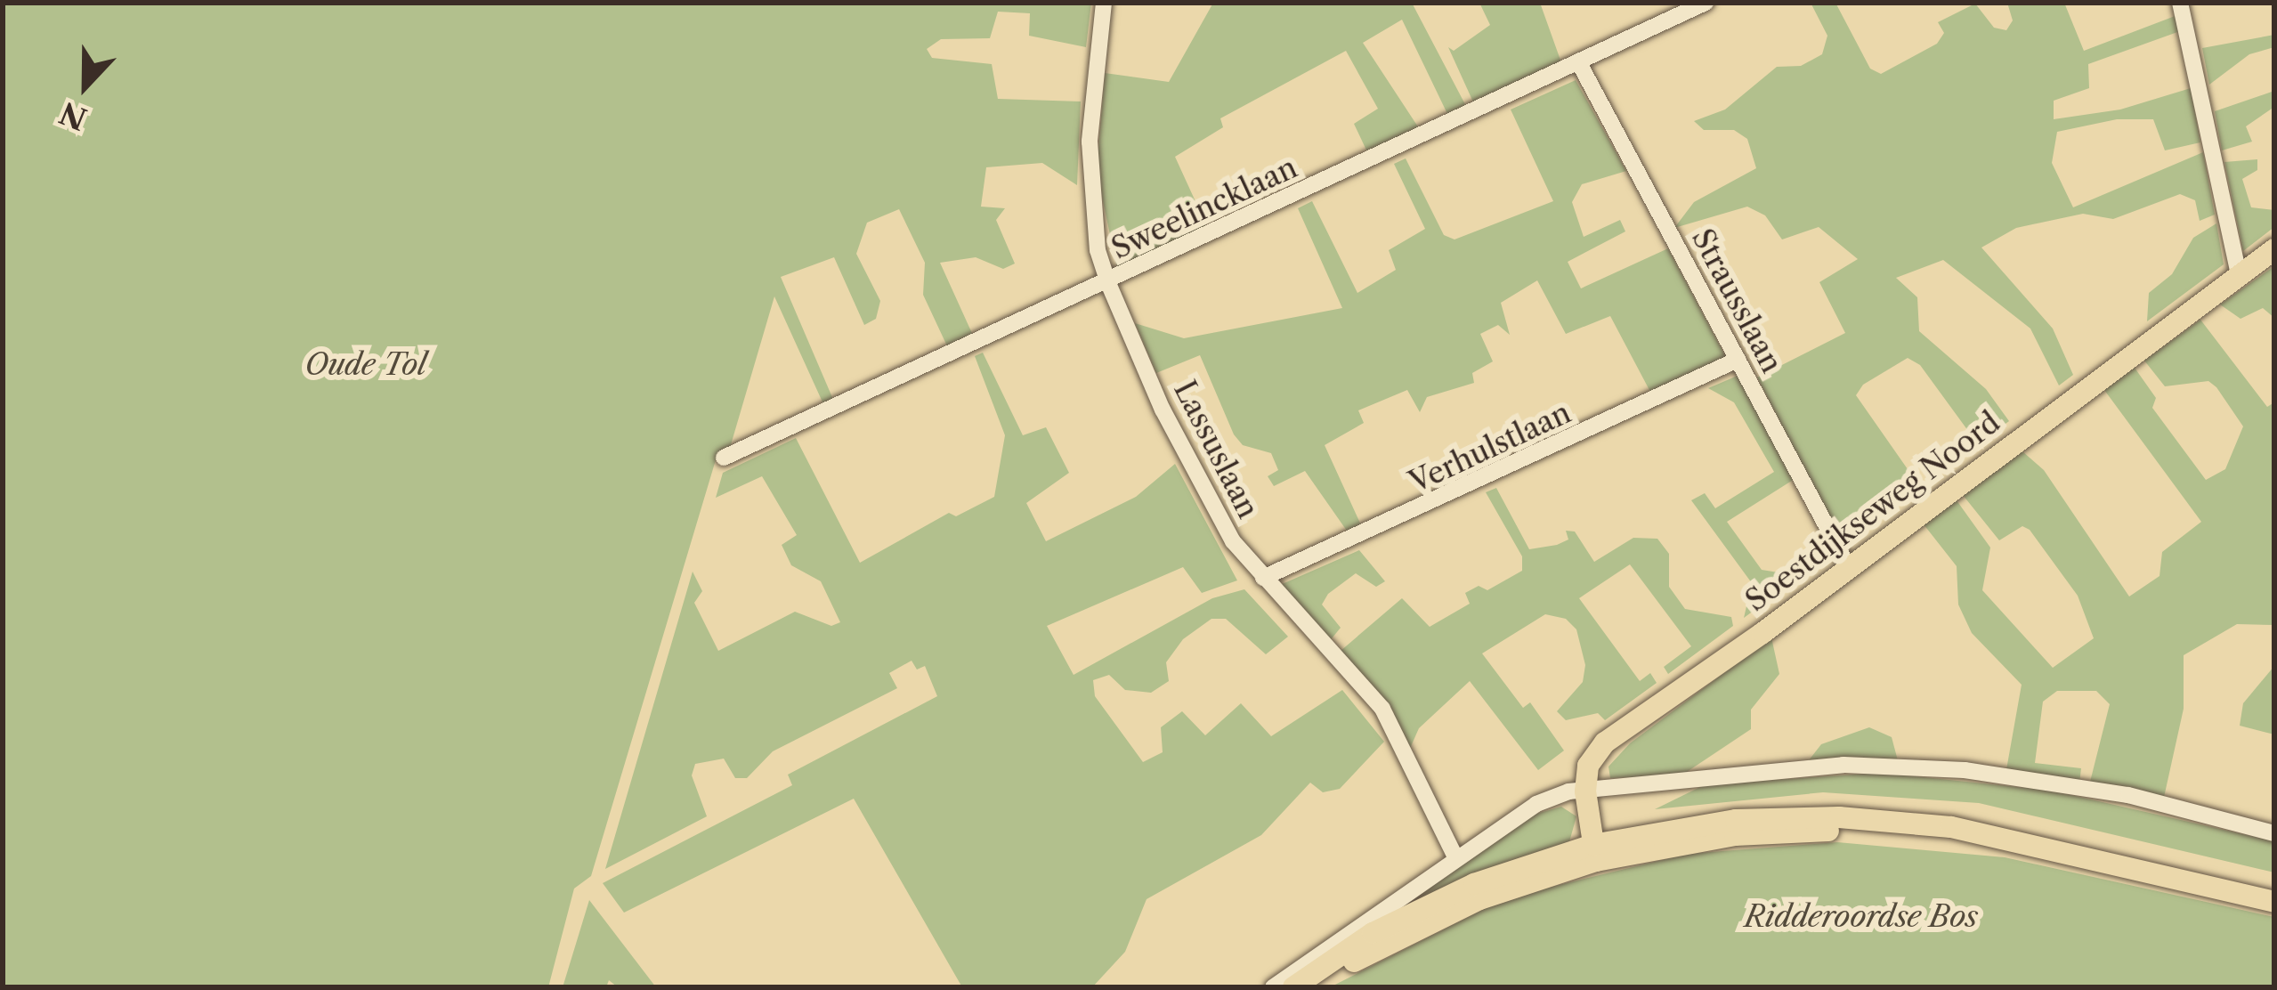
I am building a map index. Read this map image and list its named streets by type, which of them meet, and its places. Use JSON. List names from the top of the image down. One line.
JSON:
{"streets":{"main road":["Soestdijkseweg Noord"],"street":["Sweelincklaan","Strausslaan","Verhulstlaan","Lassuslaan"]},"crossings":[["Sweelincklaan","Strausslaan"],["Sweelincklaan","Lassuslaan"],["Strausslaan","Verhulstlaan"],["Strausslaan","Soestdijkseweg Noord"],["Verhulstlaan","Lassuslaan"]],"parks":["Oude Tol","Ridderoordse Bos"],"north":"bottom"}
